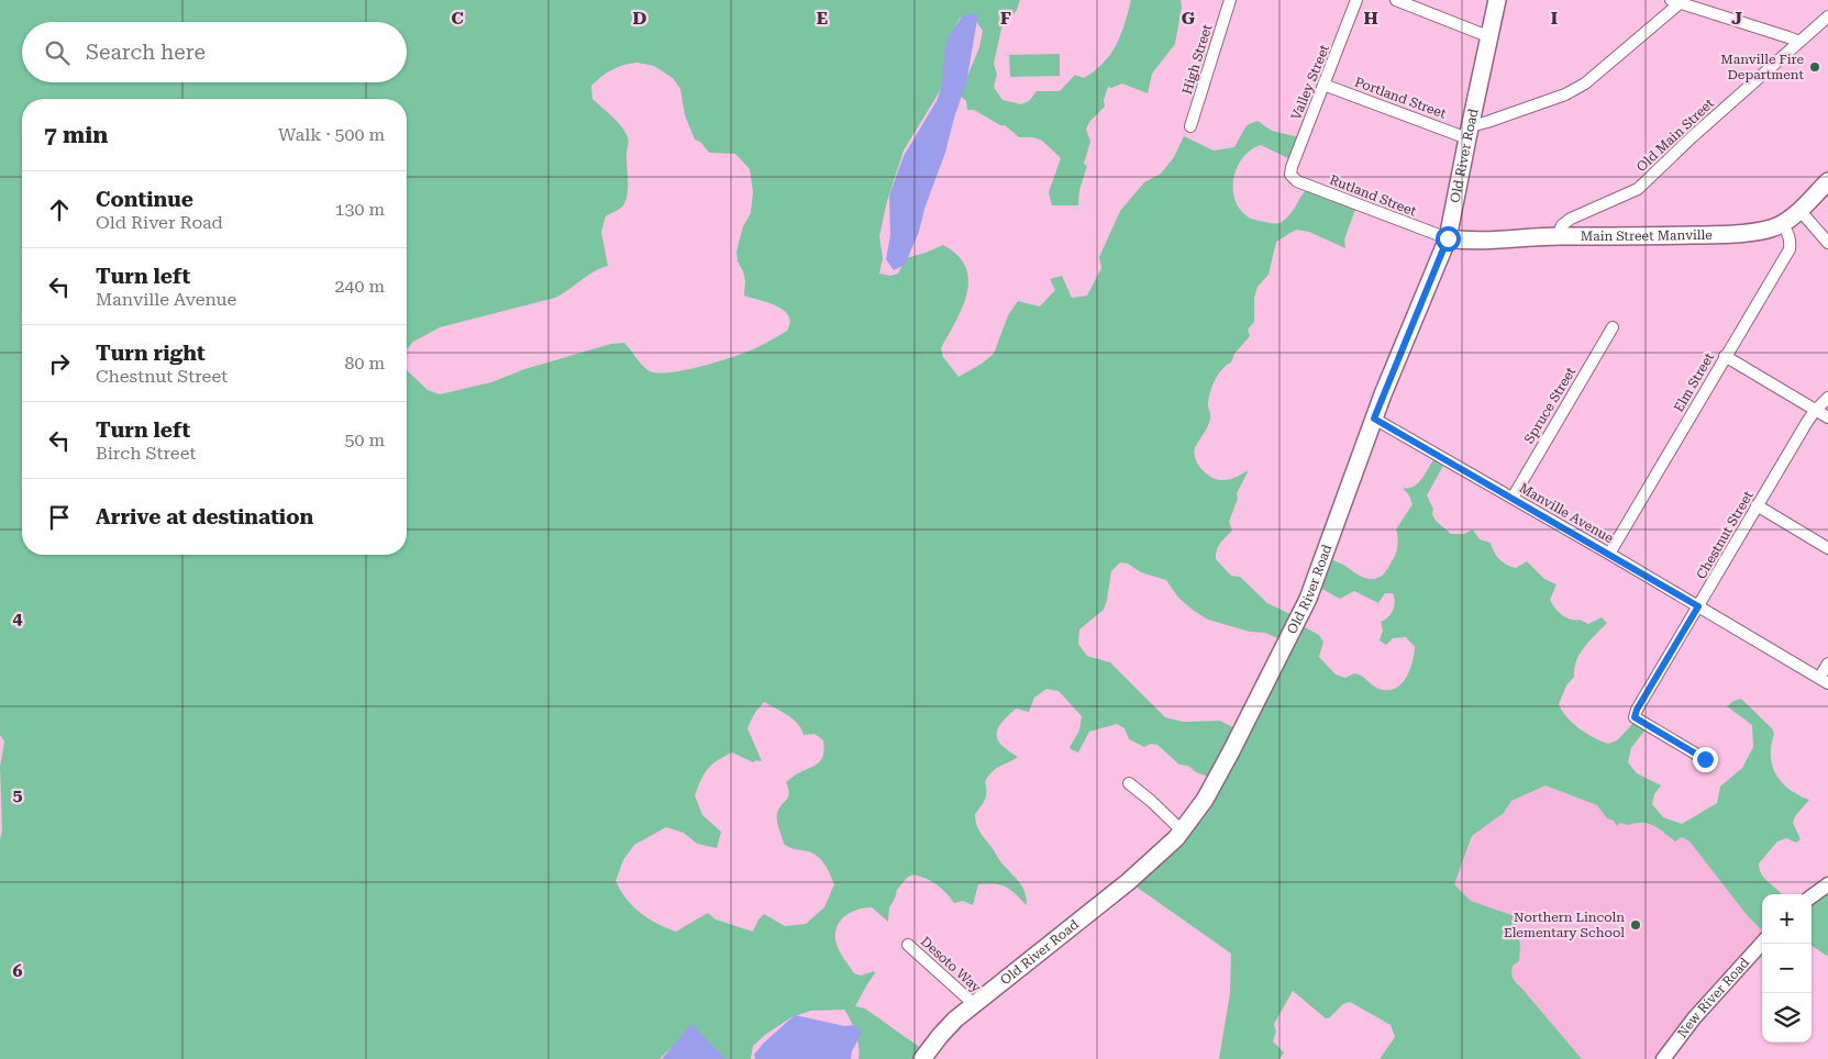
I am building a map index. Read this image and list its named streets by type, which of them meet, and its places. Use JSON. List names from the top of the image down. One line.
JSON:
{"streets":{"main road":["Old River Road","Main Street Manville"],"street":["High Street","Valley Street","Portland Street","Old Main Street","Rutland Street","Elm Street","Spruce Street","Manville Avenue","Chestnut Street","Desoto Way","New River Road"]},"crossings":[["Valley Street","Portland Street"],["Valley Street","Rutland Street"],["Portland Street","Old River Road"],["Old Main Street","Main Street Manville"],["Old River Road","Rutland Street"],["Old River Road","Main Street Manville"],["Old River Road","Manville Avenue"],["Old River Road","Desoto Way"],["Rutland Street","Main Street Manville"],["Main Street Manville","Elm Street"],["Elm Street","Manville Avenue"],["Spruce Street","Manville Avenue"],["Manville Avenue","Chestnut Street"]],"places":["Manville Fire Department","Northern Lincoln Elementary School"],"page":{"search":"Search here","heading":["7 min","Walk · 500 m"],"list":[["Continue","Old River Road","130 m"],["Turn left","Manville Avenue","240 m"],["Turn right","Chestnut Street","80 m"],["Turn left","Birch Street","50 m"],"Arrive at destination"],"map_buttons":["+","−"]},"grid":{"columns":["C","D","E","F","G","H","I","J"],"rows":["4","5","6"]}}
